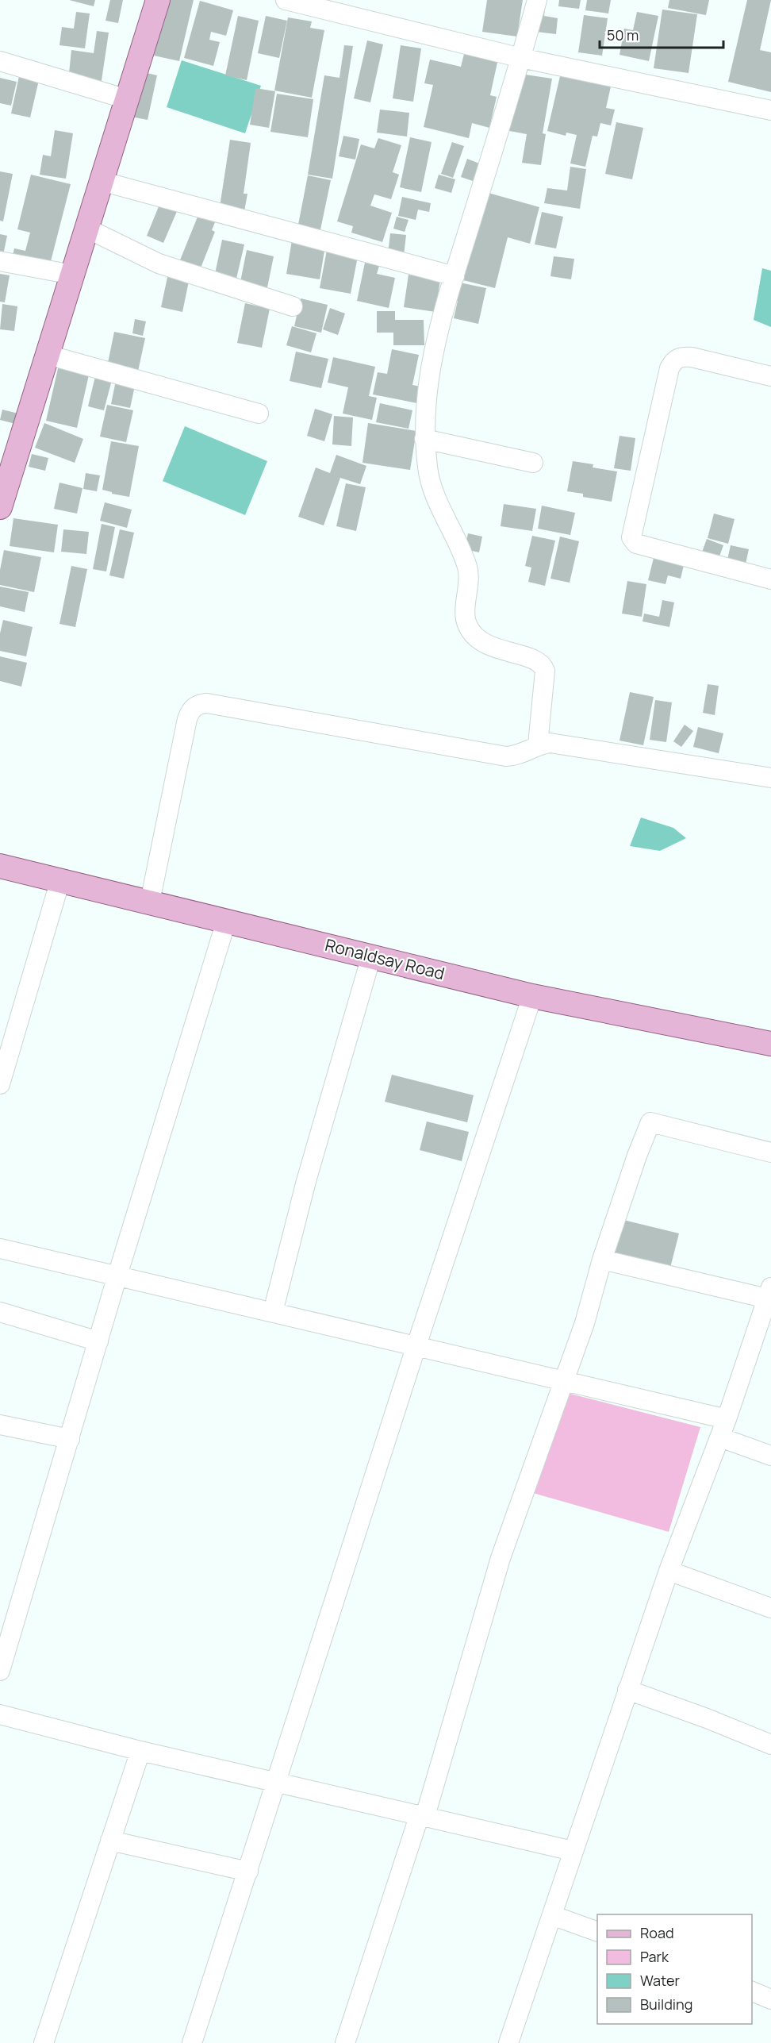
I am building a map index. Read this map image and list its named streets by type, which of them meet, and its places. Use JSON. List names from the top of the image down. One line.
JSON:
{"streets":{"main road":["Ronaldsay Road"]},"legend":["Road","Park","Water","Building"],"scale_bar":"50 m"}
